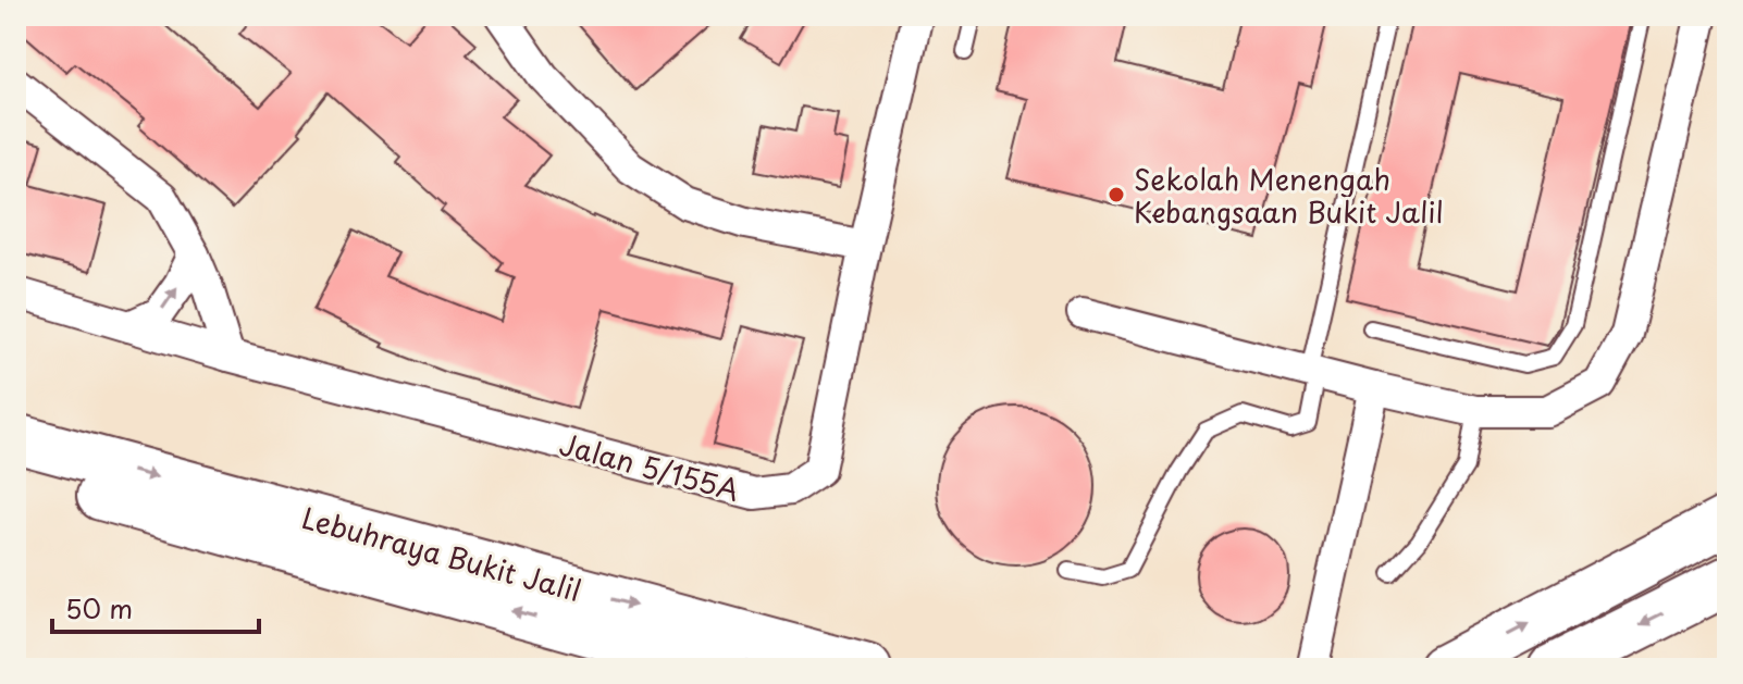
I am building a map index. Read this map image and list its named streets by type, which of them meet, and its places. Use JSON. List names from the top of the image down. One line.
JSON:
{"streets":{"highway":["Lebuhraya Bukit Jalil"],"street":["Jalan 5/155A"]},"places":["Sekolah Menengah Kebangsaan Bukit Jalil"],"scale_bar":"50 m"}
